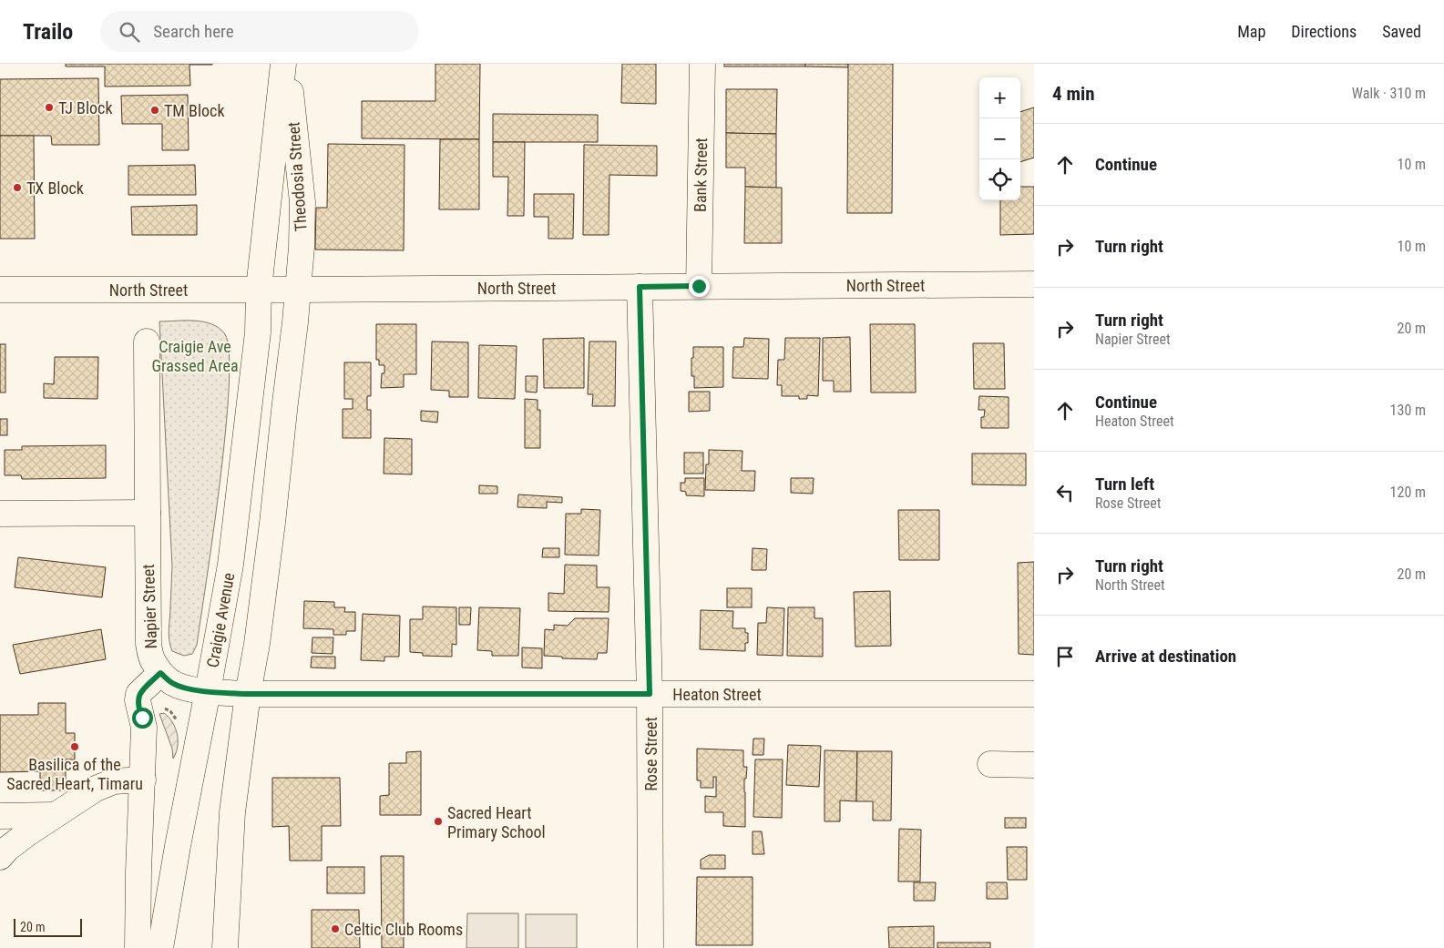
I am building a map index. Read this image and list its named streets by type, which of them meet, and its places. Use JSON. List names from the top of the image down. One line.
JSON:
{"streets":{"main road":["Bank Street","Theodosia Street","North Street","Napier Street","Craigie Avenue","Heaton Street","Rose Street"]},"crossings":[["Bank Street","North Street"],["Theodosia Street","North Street"],["Theodosia Street","Craigie Avenue"],["North Street","Craigie Avenue"],["North Street","Rose Street"],["Craigie Avenue","Heaton Street"],["Heaton Street","Rose Street"]],"parks":["Craigie Ave Grassed Area"],"places":["TJ Block","TM Block","TX Block","Basilica of the Sacred Heart, Timaru","Sacred Heart Primary School","Celtic Club Rooms"],"scale_bar":"20 m","page":{"header":"Trailo","search":"Search here","nav":["Map","Directions","Saved"],"heading":["4 min","Walk · 310 m"],"map_buttons":["+","−"],"list":[["Continue","10 m"],["Turn right","10 m"],["Turn right","Napier Street","20 m"],["Continue","Heaton Street","130 m"],["Turn left","Rose Street","120 m"],["Turn right","North Street","20 m"],"Arrive at destination"],"scale":"20 m"}}
